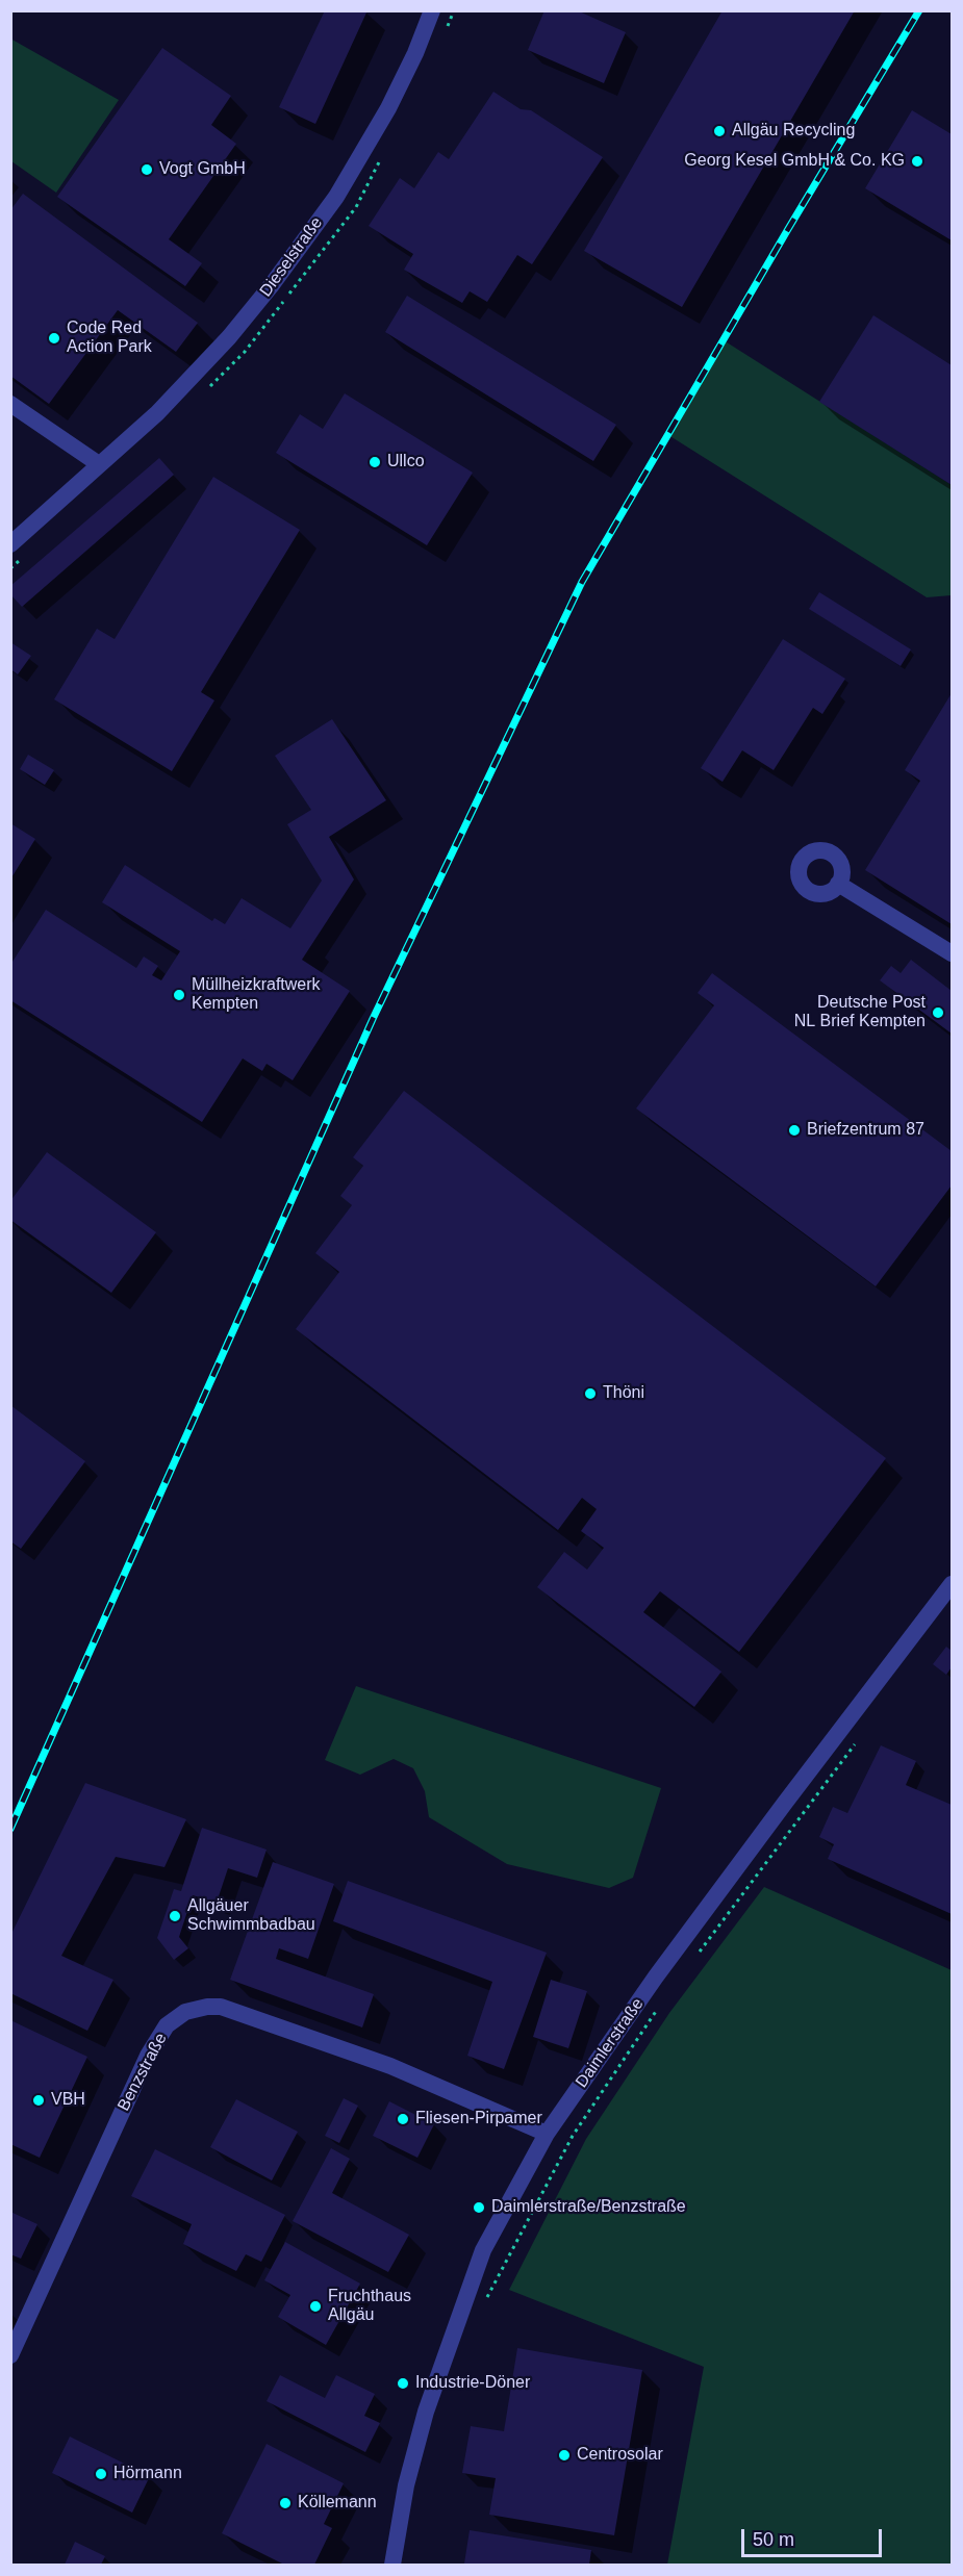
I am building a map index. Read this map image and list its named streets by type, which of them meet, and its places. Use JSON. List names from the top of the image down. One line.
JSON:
{"streets":{"street":["Dieselstraße","Daimlerstraße","Benzstraße"]},"crossings":[["Daimlerstraße","Benzstraße"]],"places":["Allgäu Recycling","Georg Kesel GmbH & Co. KG","Vogt GmbH","Code Red Action Park","Ullco","Müllheizkraftwerk Kempten","Deutsche Post NL Brief Kempten","Briefzentrum 87","Thöni","Allgäuer Schwimmbadbau","VBH","Fliesen-Pirpamer","Daimlerstraße/Benzstraße","Fruchthaus Allgäu","Industrie-Döner","Centrosolar","Hörmann","Köllemann"],"scale_bar":"50 m"}
